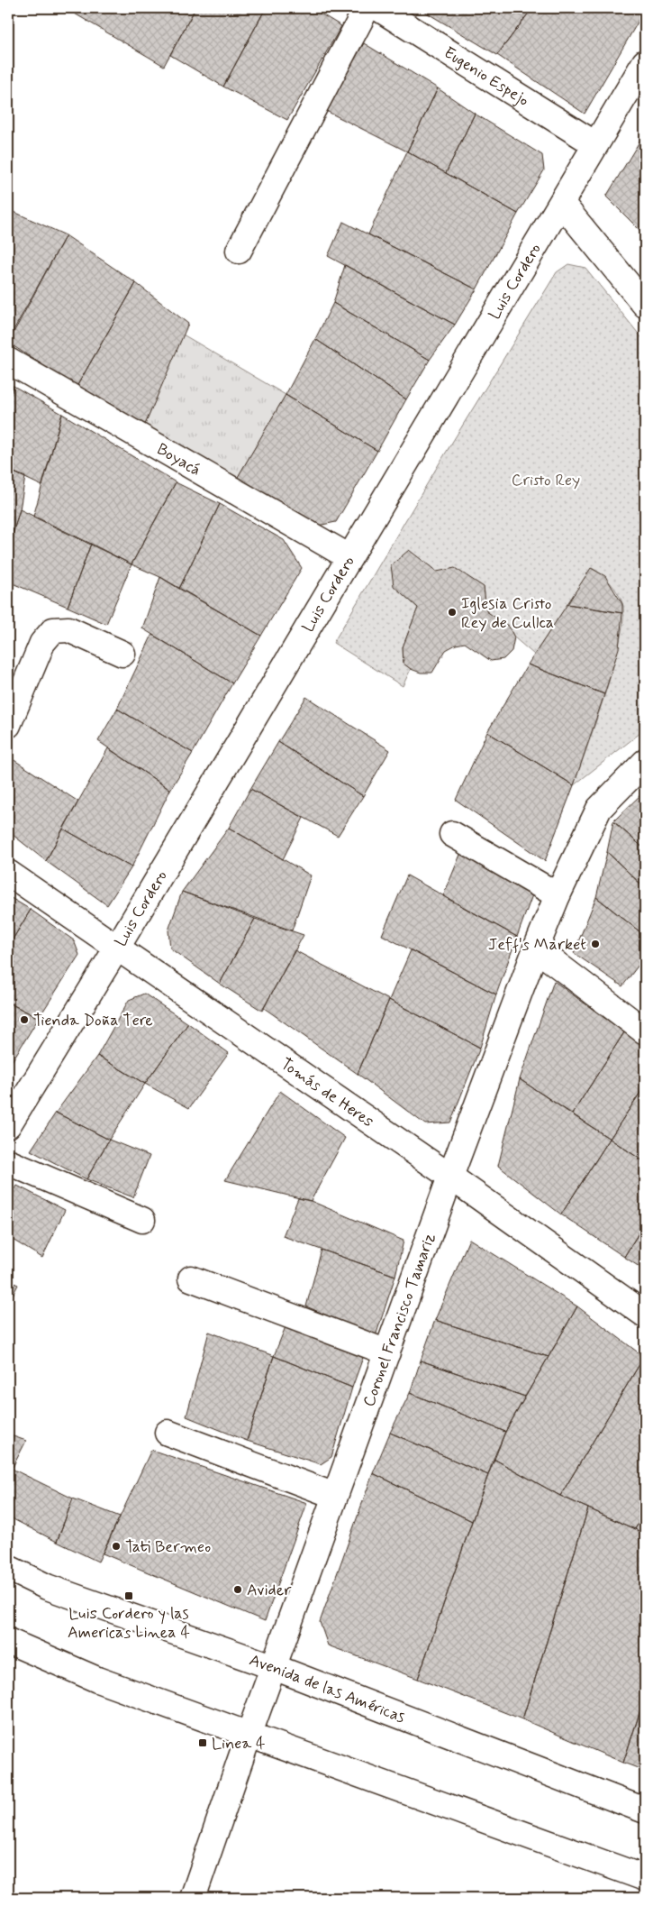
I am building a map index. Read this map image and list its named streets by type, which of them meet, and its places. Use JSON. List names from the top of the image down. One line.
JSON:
{"streets":{"street":["Eugenio Espejo","Luis Cordero","Boyacá","Tomás de Heres","Coronel Francisco Tamariz","Avenida de las Américas"]},"crossings":[["Eugenio Espejo","Luis Cordero"],["Luis Cordero","Boyacá"],["Luis Cordero","Tomás de Heres"],["Tomás de Heres","Coronel Francisco Tamariz"],["Coronel Francisco Tamariz","Avenida de las Américas"]],"parks":["Cristo Rey"],"places":{"other":["Iglesia Cristo Rey de Cullca","Jeff's Market","Tienda Doña Tere","Tati Bermeo","Avider"],"transit":["Luis Cordero y las Americas Linea 4","Linea 4"]}}
